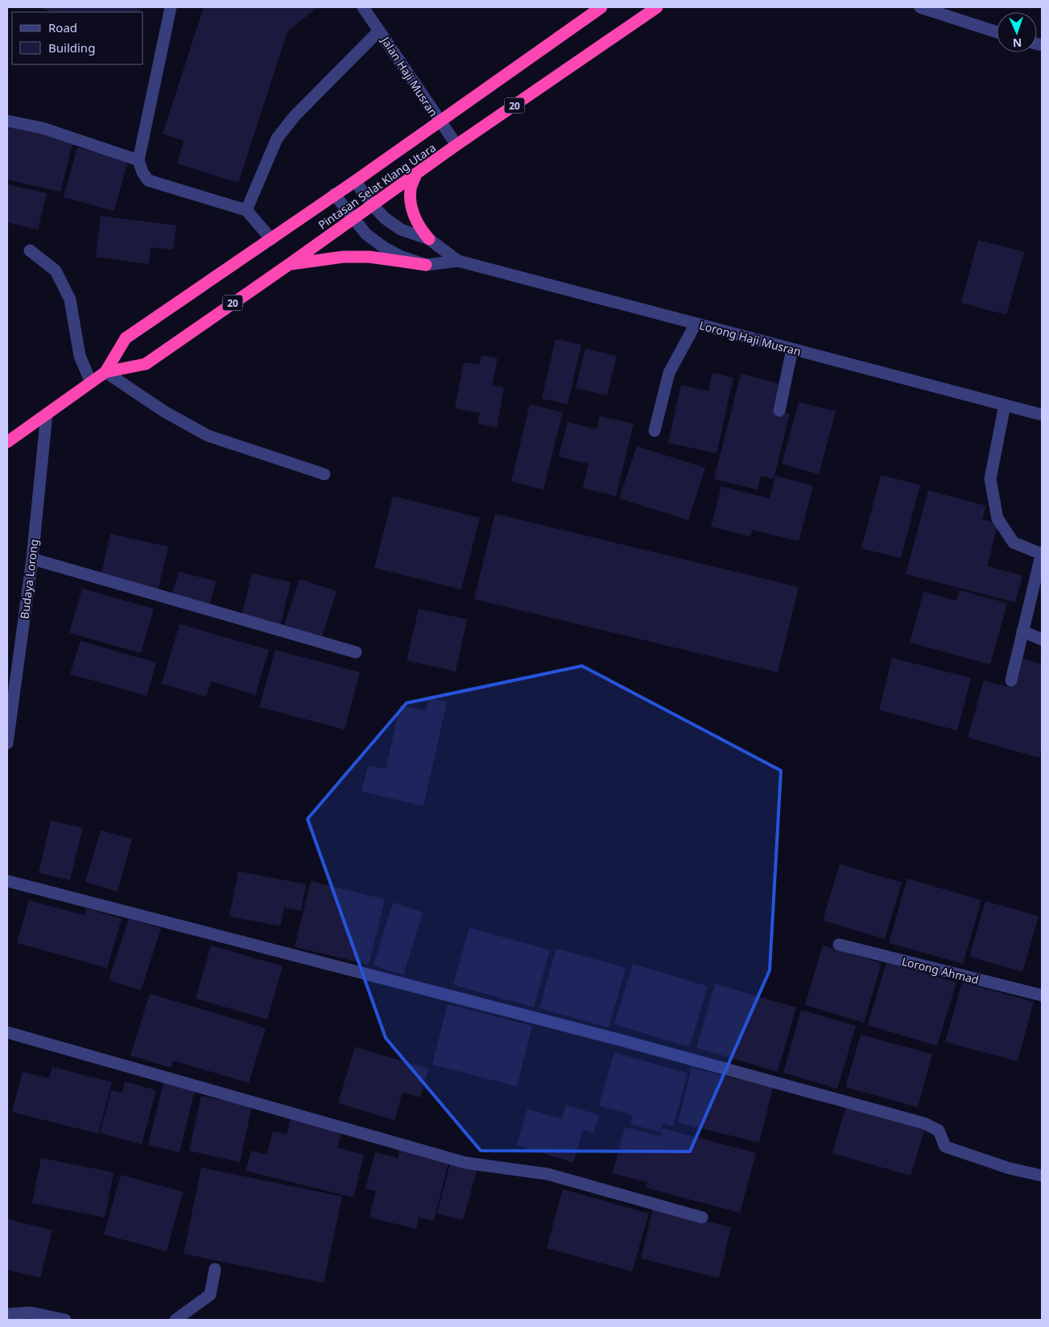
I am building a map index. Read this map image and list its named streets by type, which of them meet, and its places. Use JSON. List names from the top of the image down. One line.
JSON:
{"streets":{"highway":["20","Pintasan Selat Klang Utara"],"street":["Jalan Haji Musran","Lorong Haji Musran","Budaya Lorong","Lorong Ahmad"]},"crossings":[["Jalan Haji Musran","Pintasan Selat Klang Utara"],["Pintasan Selat Klang Utara","Lorong Haji Musran"],["Pintasan Selat Klang Utara","Budaya Lorong"]],"legend":["Road","Building"],"north":"bottom"}
